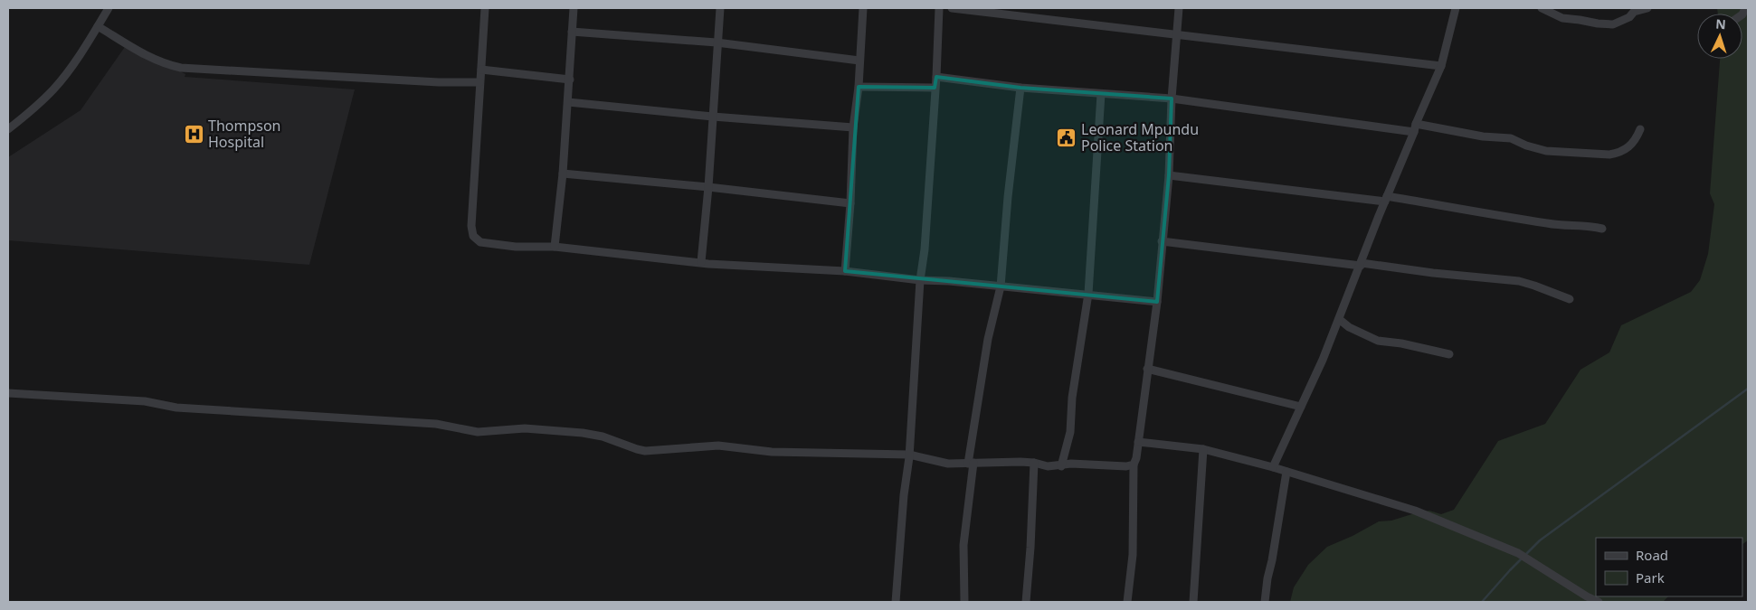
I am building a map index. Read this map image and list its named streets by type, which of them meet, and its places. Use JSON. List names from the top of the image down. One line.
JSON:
{"places":{"hospital":["Thompson Hospital"],"public building":["Leonard Mpundu Police Station"]},"legend":["Road","Park"],"north":"top"}
